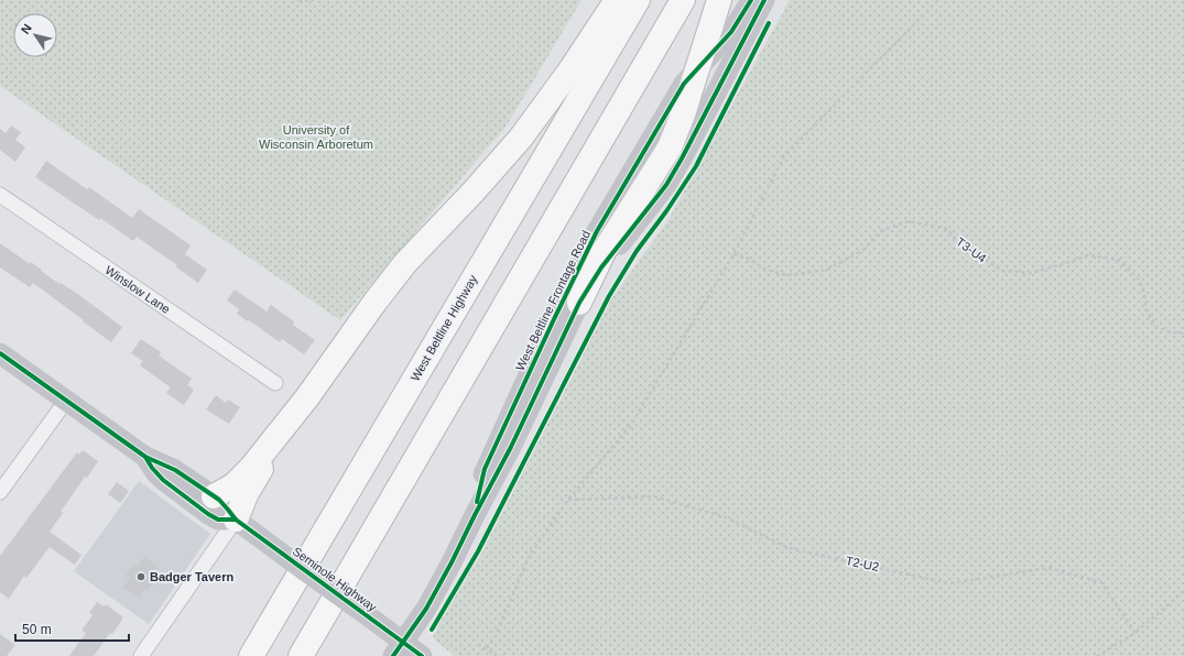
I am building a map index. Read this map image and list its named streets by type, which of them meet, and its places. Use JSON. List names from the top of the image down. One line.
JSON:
{"streets":{"highway":["West Beltline Highway"],"street":["Winslow Lane","West Beltline Frontage Road","Seminole Highway"],"path":["T3-U4","T2-U2"]},"crossings":[["West Beltline Frontage Road","Seminole Highway"]],"parks":["University of Wisconsin Arboretum"],"places":["Badger Tavern"],"scale_bar":"50 m","north":"top left"}
